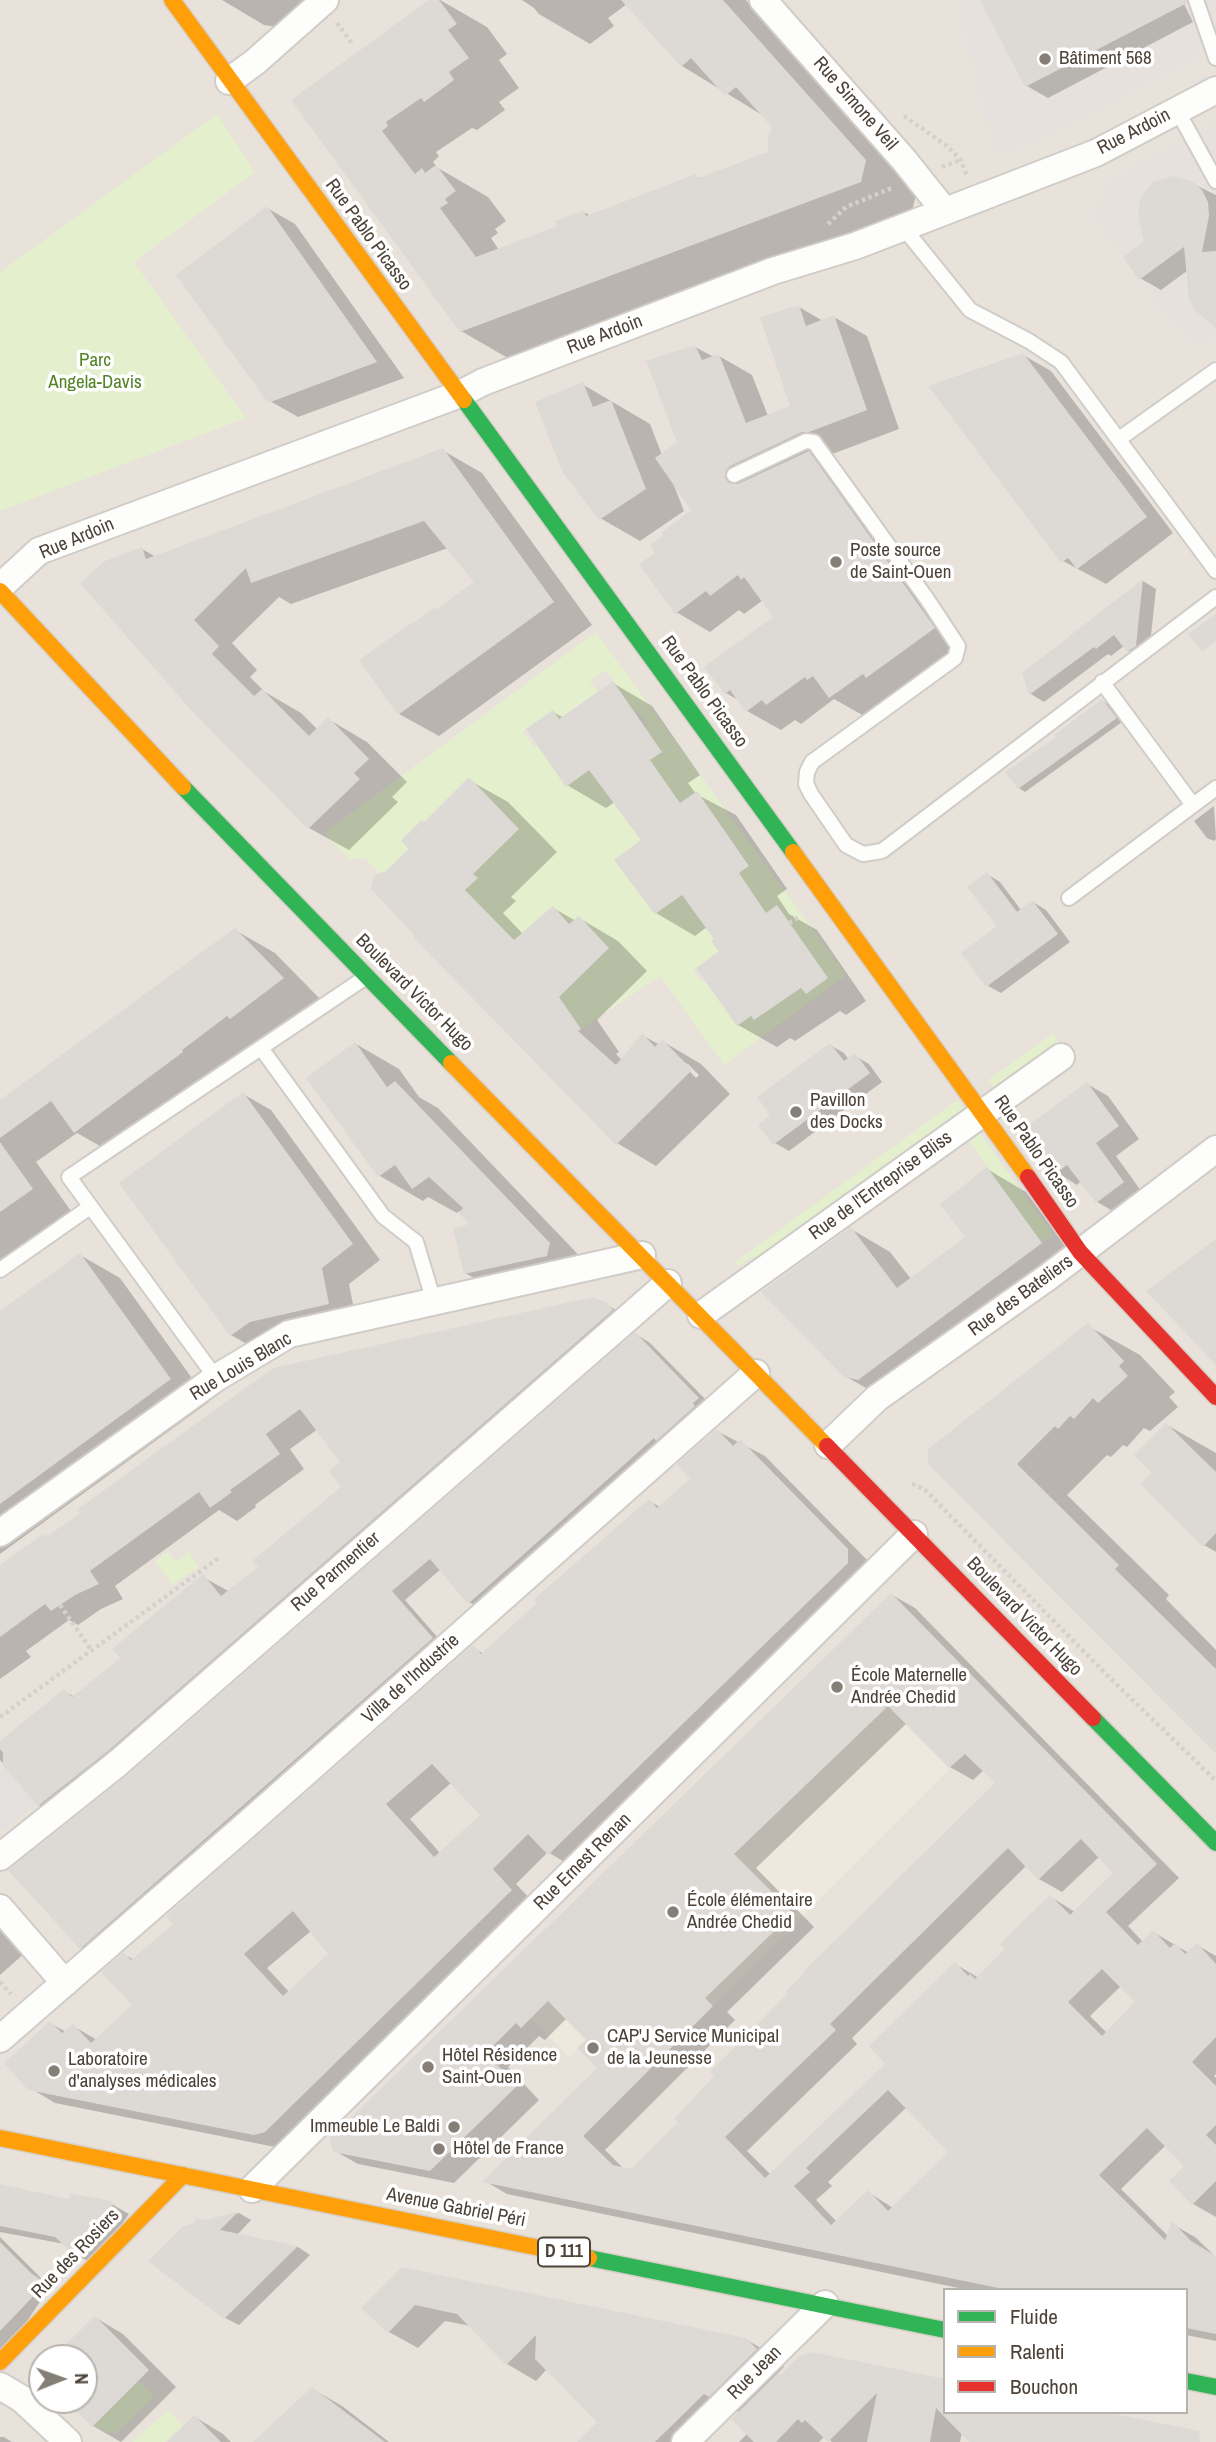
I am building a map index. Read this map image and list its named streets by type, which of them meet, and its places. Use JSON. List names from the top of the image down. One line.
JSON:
{"streets":{"main road":["Rue Pablo Picasso","Boulevard Victor Hugo","Avenue Gabriel Péri","D 111","Rue des Rosiers"],"street":["Rue Simone Veil","Rue Ardoin","Rue de l'Entreprise Bliss","Rue des Bateliers","Rue Louis Blanc","Rue Parmentier","Villa de l'Industrie","Rue Ernest Renan","Rue Jean"]},"crossings":[["Rue Simone Veil","Rue Ardoin"],["Rue Ardoin","Rue Pablo Picasso"],["Rue Ardoin","Boulevard Victor Hugo"],["Rue Pablo Picasso","Rue de l'Entreprise Bliss"],["Rue Pablo Picasso","Rue des Bateliers"],["Boulevard Victor Hugo","Rue de l'Entreprise Bliss"],["Boulevard Victor Hugo","Rue des Bateliers"],["Boulevard Victor Hugo","Rue Louis Blanc"],["Boulevard Victor Hugo","Rue Parmentier"],["Boulevard Victor Hugo","Villa de l'Industrie"],["Boulevard Victor Hugo","Rue Ernest Renan"],["Rue Ernest Renan","Avenue Gabriel Péri"],["Avenue Gabriel Péri","Rue des Rosiers"],["Avenue Gabriel Péri","Rue Jean"]],"parks":["Parc Angela-Davis"],"places":["Bâtiment 568","Poste source de Saint-Ouen","Pavillon des Docks","École Maternelle Andrée Chedid","École élémentaire Andrée Chedid","CAP'J Service Municipal de la Jeunesse","Hôtel Résidence Saint-Ouen","Laboratoire d'analyses médicales","Immeuble Le Baldi","Hôtel de France"],"legend":["Fluide","Ralenti","Bouchon"],"north":"right"}
